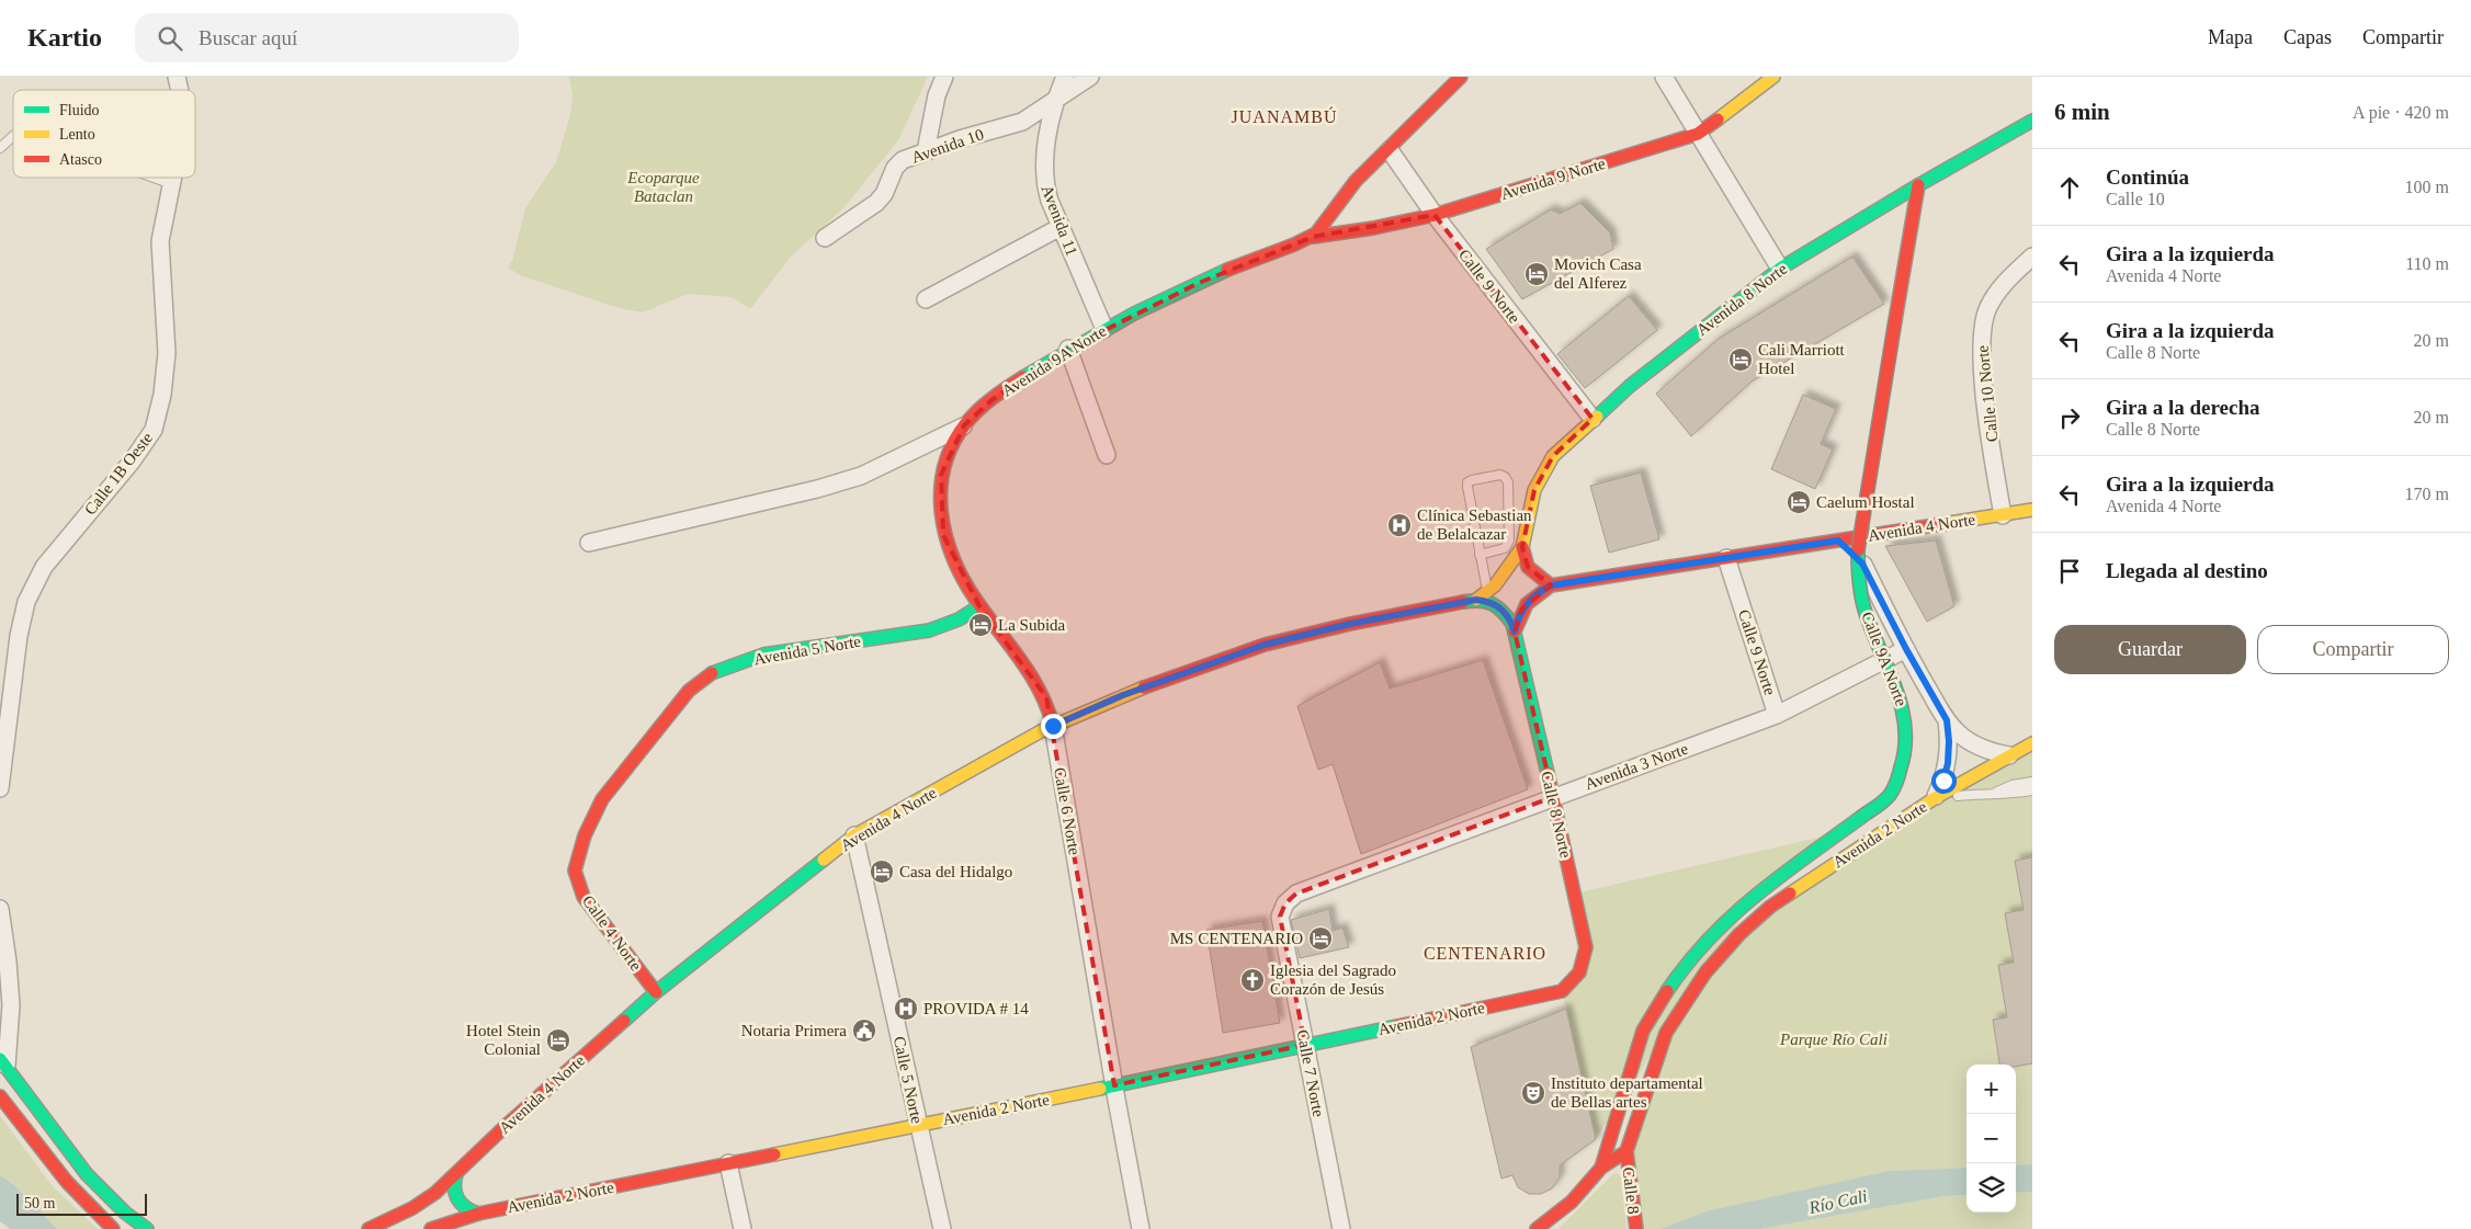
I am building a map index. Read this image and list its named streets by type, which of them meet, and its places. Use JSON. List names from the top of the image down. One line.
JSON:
{"streets":{"main road":["Avenida 9 Norte","Avenida 8 Norte","Avenida 9A Norte","Avenida 4 Norte","Avenida 5 Norte","Calle 9A Norte","Calle 6 Norte","Calle 8 Norte","Avenida 2 Norte","Calle 4 Norte","Calle 8"],"street":["Avenida 10","Avenida 11","Calle 9 Norte","Calle 10 Norte","Calle 1B Oeste","Avenida 3 Norte","Calle 7 Norte","Calle 5 Norte"]},"crossings":[["Avenida 10","Avenida 11"],["Avenida 9 Norte","Calle 9 Norte"],["Avenida 9 Norte","Avenida 9A Norte"],["Avenida 11","Avenida 9A Norte"],["Calle 9 Norte","Avenida 8 Norte"],["Calle 9 Norte","Avenida 4 Norte"],["Calle 9 Norte","Avenida 3 Norte"],["Avenida 8 Norte","Avenida 4 Norte"],["Avenida 8 Norte","Calle 9A Norte"],["Avenida 8 Norte","Calle 8 Norte"],["Avenida 9A Norte","Calle 6 Norte"],["Calle 10 Norte","Avenida 4 Norte"],["Avenida 4 Norte","Calle 6 Norte"],["Avenida 4 Norte","Calle 8 Norte"],["Avenida 4 Norte","Calle 4 Norte"],["Avenida 4 Norte","Calle 5 Norte"],["Avenida 5 Norte","Calle 6 Norte"],["Avenida 5 Norte","Calle 4 Norte"],["Avenida 3 Norte","Calle 8 Norte"],["Avenida 3 Norte","Calle 7 Norte"],["Calle 6 Norte","Avenida 2 Norte"],["Calle 8 Norte","Avenida 2 Norte"],["Avenida 2 Norte","Calle 7 Norte"],["Avenida 2 Norte","Calle 5 Norte"]],"districts":["JUANAMBÚ","CENTENARIO"],"water":["Río Cali"],"parks":["Ecoparque Bataclan","Parque Río Cali"],"places":{"hotel":["Movich Casa del Alferez","Cali Marriott Hotel","Caelum Hostal","La Subida","Casa del Hidalgo","MS CENTENARIO","Hotel Stein Colonial"],"hospital":["Clínica Sebastian de Belalcazar","PROVIDA # 14"],"church":["Iglesia del Sagrado Corazón de Jesús"],"public building":["Notaria Primera"],"theatre":["Instituto departamental de Bellas artes"]},"legend":["Fluido","Lento","Atasco"],"scale_bar":"50 m","page":{"header":"Kartio","search":"Buscar aquí","nav":["Mapa","Capas","Compartir"],"heading":["6 min","A pie · 420 m"],"list":[["Continúa","Calle 10","100 m"],["Gira a la izquierda","Avenida 4 Norte","110 m"],["Gira a la izquierda","Calle 8 Norte","20 m"],["Gira a la derecha","Calle 8 Norte","20 m"],["Gira a la izquierda","Avenida 4 Norte","170 m"],"Llegada al destino"],"buttons":["Guardar","Compartir"],"map_buttons":["+","−"],"scale":"50 m"}}
